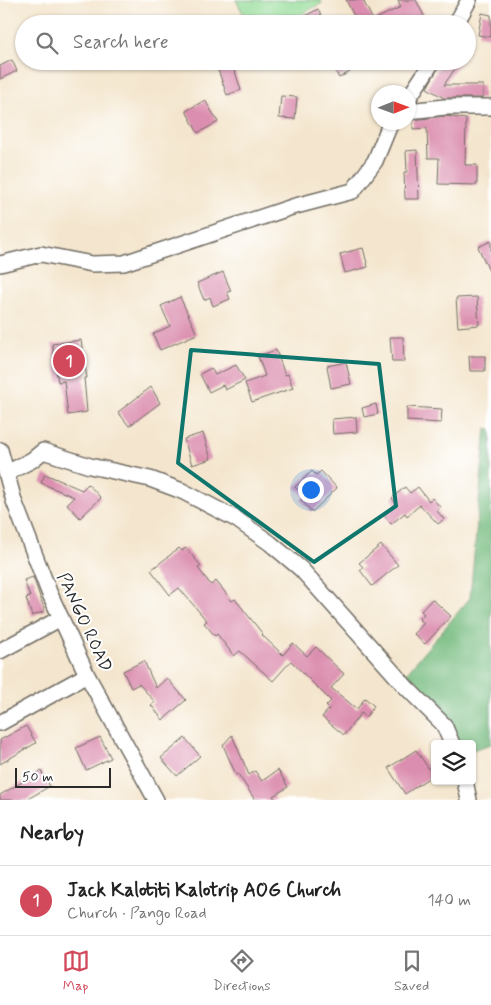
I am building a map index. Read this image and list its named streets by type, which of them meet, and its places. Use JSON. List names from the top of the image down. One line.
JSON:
{"streets":{"street":["PANGO ROAD"]},"scale_bar":"50 m","north":"right","page":{"search":"Search here","pins":"1","scale":"50 m","heading":"Nearby","list":[{"mark":"1","name":"Jack Kalotiti Kalotrip AOG Church","note":"Church · Pango Road","value":"140 m"}],"nav":["Map","Directions","Saved"]}}
